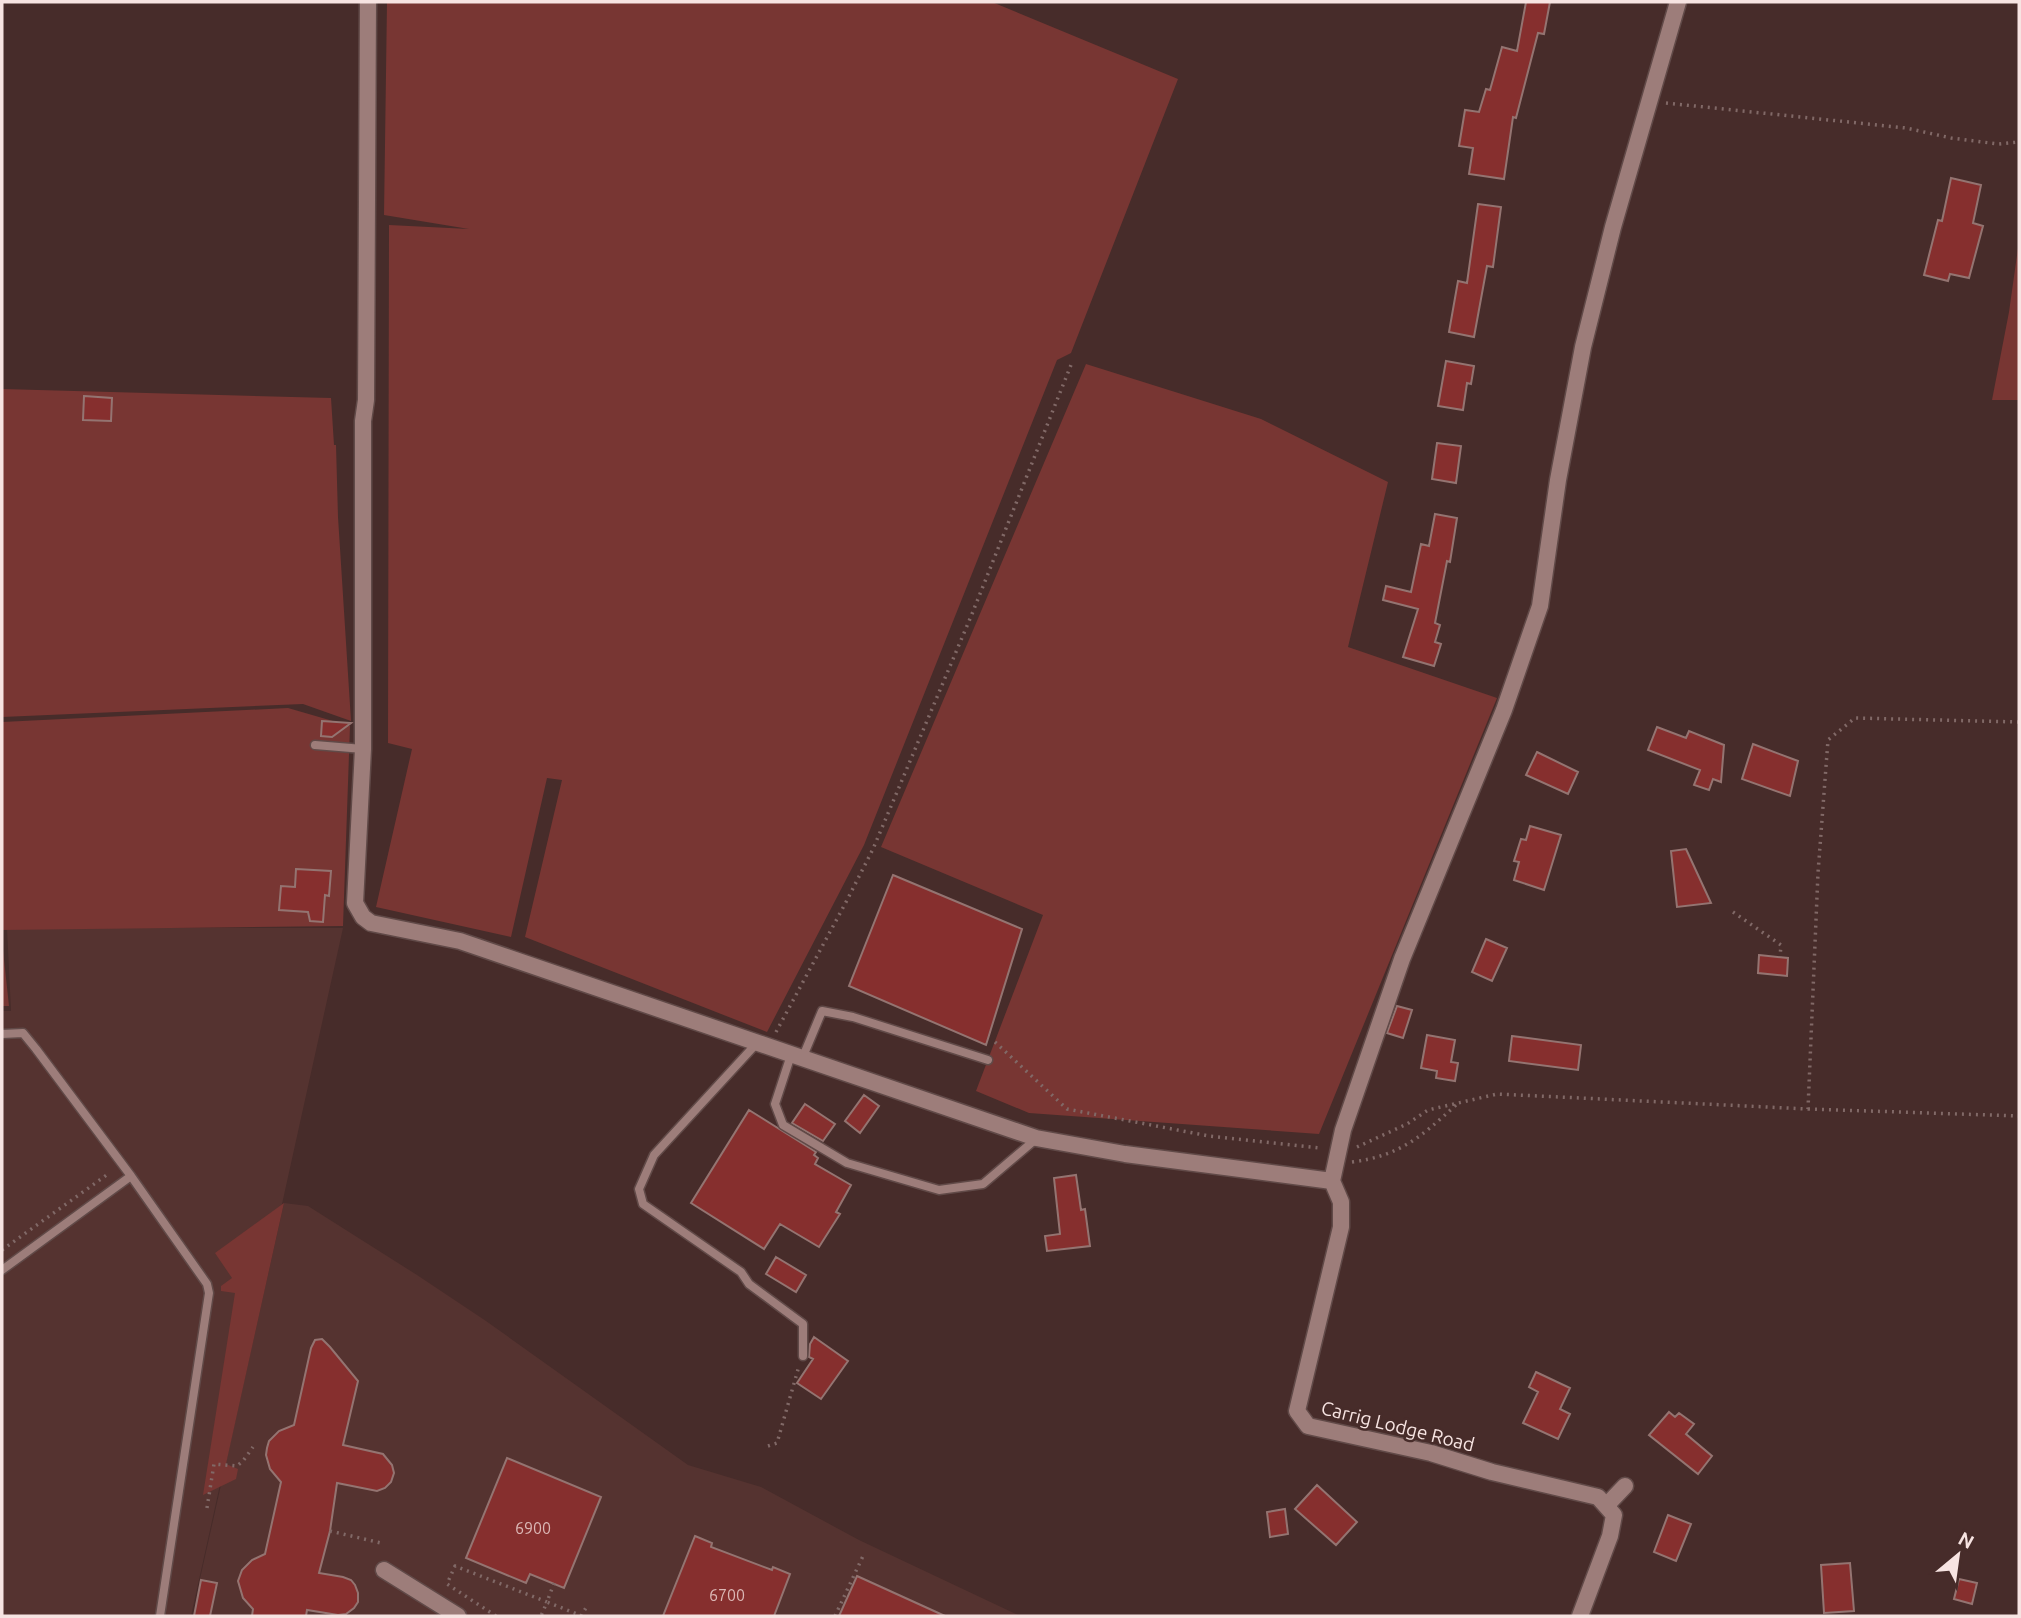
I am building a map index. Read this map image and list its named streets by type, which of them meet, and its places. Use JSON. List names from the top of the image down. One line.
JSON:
{"streets":{"street":["Carrig Lodge Road"]},"house_numbers":["6900","6700"],"north":"top right"}
